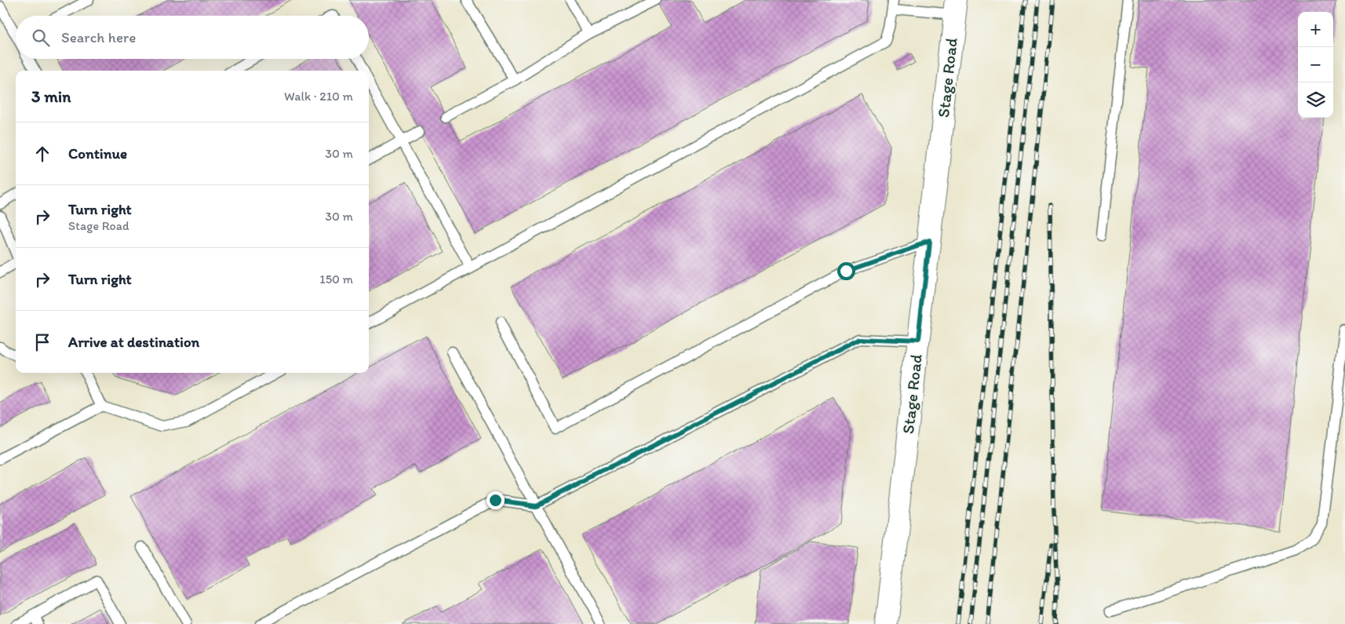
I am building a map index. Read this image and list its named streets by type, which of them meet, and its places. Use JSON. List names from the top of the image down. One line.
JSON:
{"streets":{"street":["Stage Road"]},"page":{"map_buttons":["+","−"],"search":"Search here","heading":["3 min","Walk · 210 m"],"list":[["Continue","30 m"],["Turn right","Stage Road","30 m"],["Turn right","150 m"],"Arrive at destination"]}}
